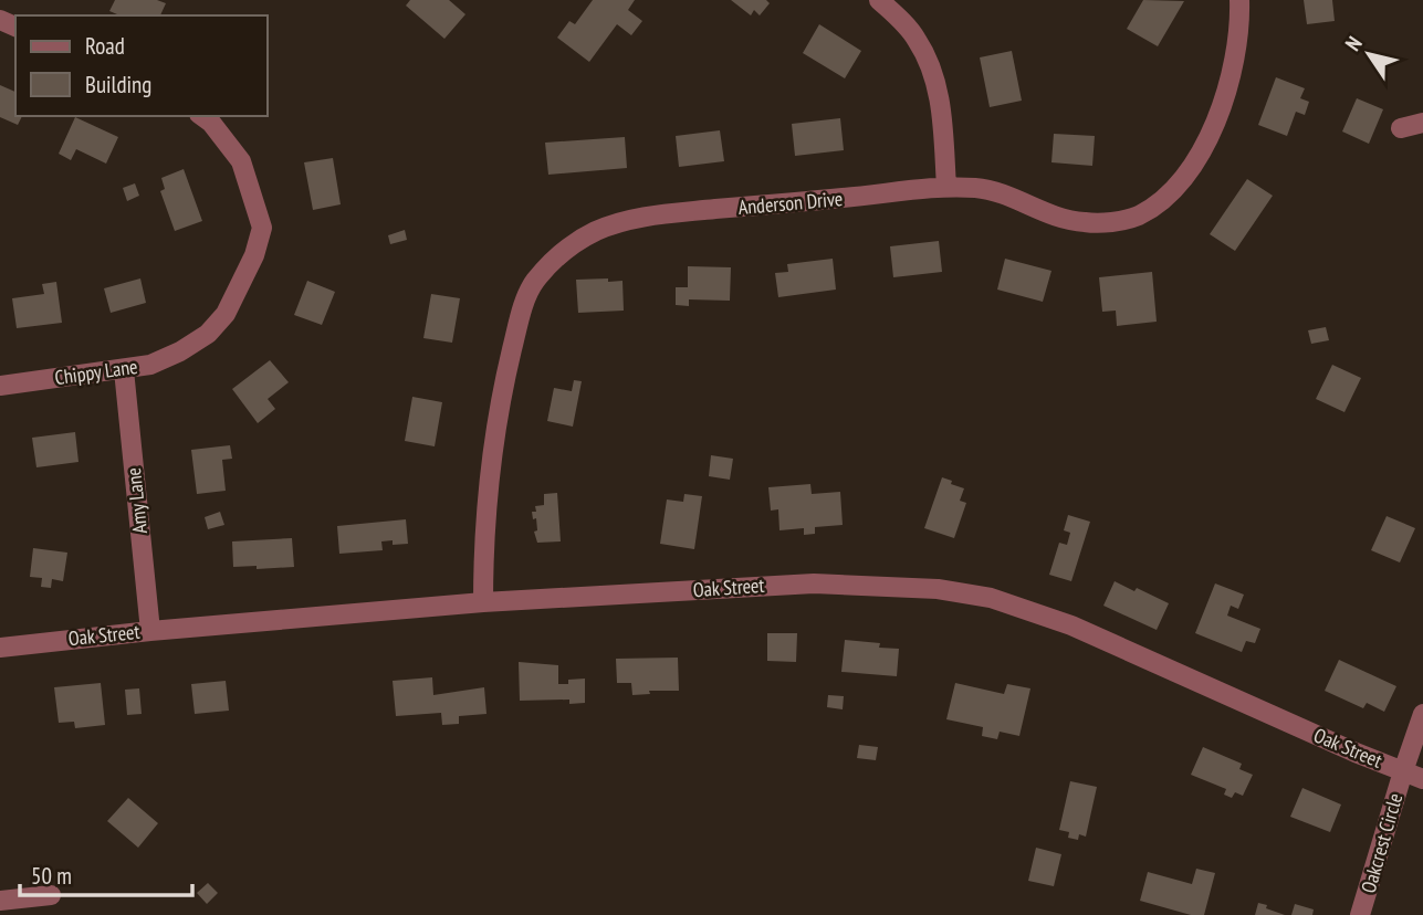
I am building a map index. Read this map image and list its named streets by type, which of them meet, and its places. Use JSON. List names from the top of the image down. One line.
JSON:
{"streets":{"street":["Anderson Drive","Chippy Lane","Amy Lane","Oak Street","Oakcrest Circle"]},"crossings":[["Anderson Drive","Oak Street"],["Chippy Lane","Amy Lane"],["Amy Lane","Oak Street"],["Oak Street","Oakcrest Circle"]],"legend":["Road","Building"],"scale_bar":"50 m","north":"top left"}
